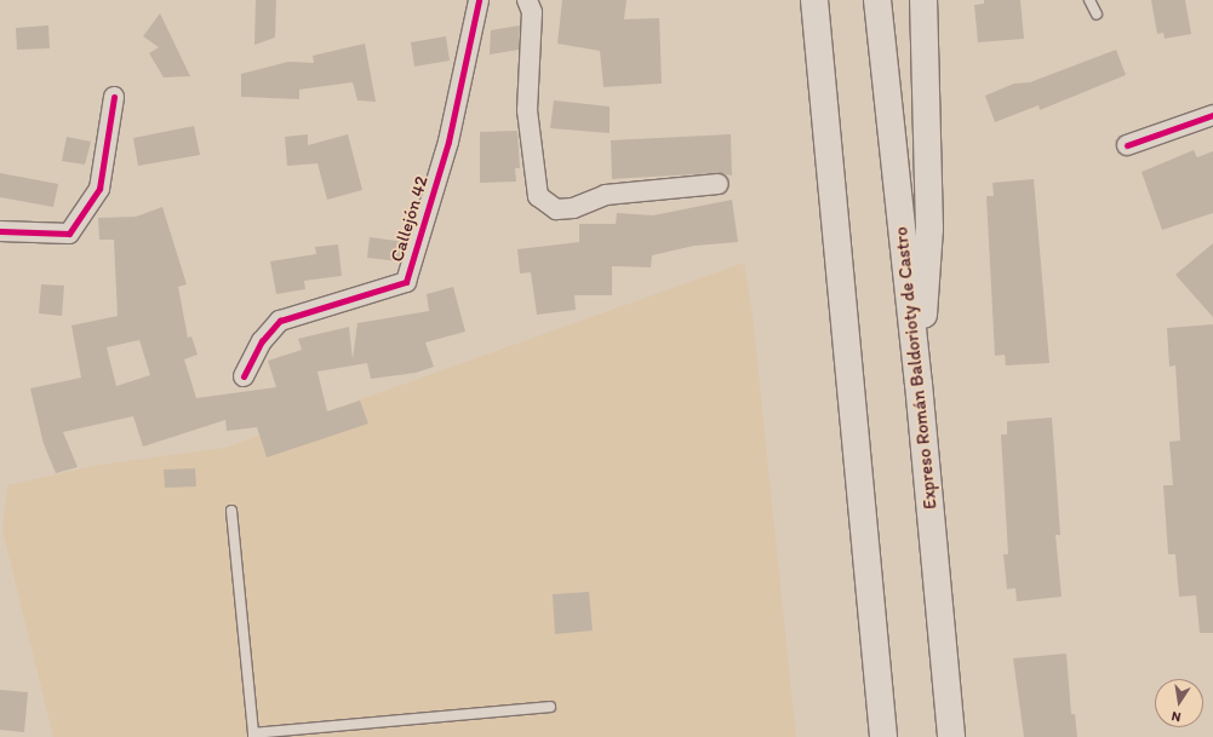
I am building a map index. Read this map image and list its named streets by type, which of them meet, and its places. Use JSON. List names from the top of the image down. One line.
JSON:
{"streets":{"highway":["Expreso Román Baldorioty de Castro"],"street":["Callejón 42"]},"north":"bottom"}
